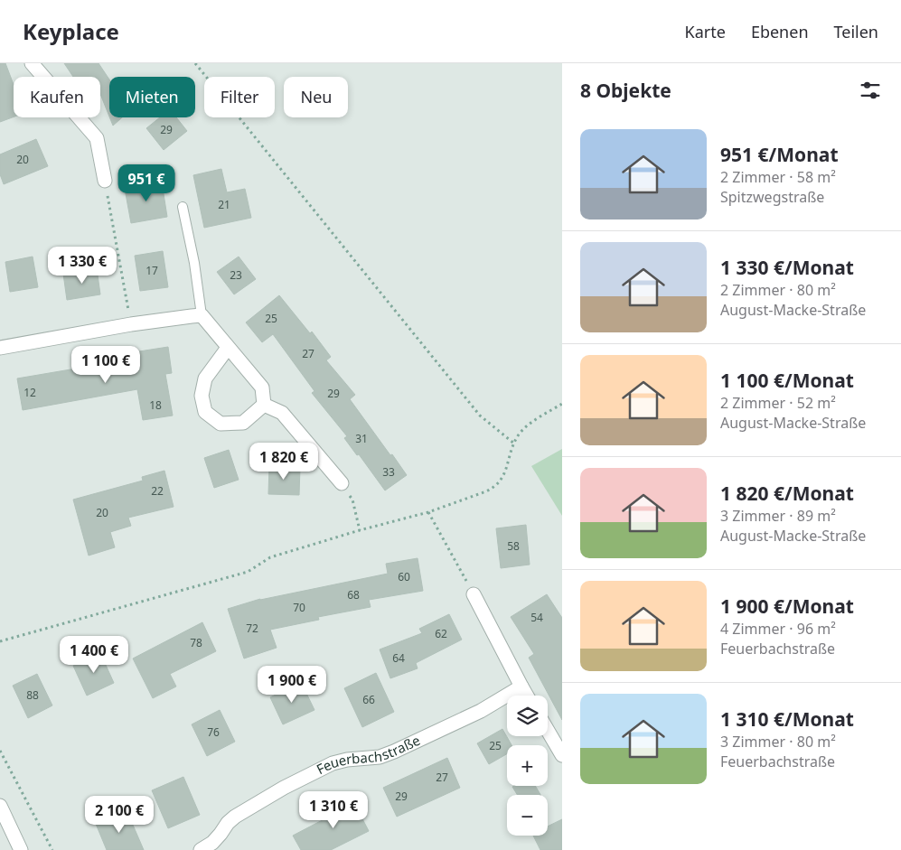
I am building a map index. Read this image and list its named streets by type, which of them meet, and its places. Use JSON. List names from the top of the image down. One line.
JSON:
{"streets":{"street":["Feuerbachstraße"]},"house_numbers":["29","20","21","17","23","25","27","12","29","18","31","33","22","20","58","60","68","70","54","72","62","78","64","88","66","76","25","27","29"],"page":{"header":"Keyplace","nav":["Karte","Ebenen","Teilen"],"heading":"8 Objekte","chip":["Kaufen","Mieten","Filter","Neu"],"list":[{"name":"951 €/Monat","note":"2 Zimmer · 58 m² · Spitzwegstraße"},{"name":"1 330 €/Monat","note":"2 Zimmer · 80 m² · August-Macke-Straße"},{"name":"1 100 €/Monat","note":"2 Zimmer · 52 m² · August-Macke-Straße"},{"name":"1 820 €/Monat","note":"3 Zimmer · 89 m² · August-Macke-Straße"},{"name":"1 900 €/Monat","note":"4 Zimmer · 96 m² · Feuerbachstraße"},{"name":"1 310 €/Monat","note":"3 Zimmer · 80 m² · Feuerbachstraße"}],"price":["951 €","1 330 €","1 100 €","1 820 €","1 400 €","1 900 €","1 310 €","2 100 €"],"map_buttons":["+","−"]}}
